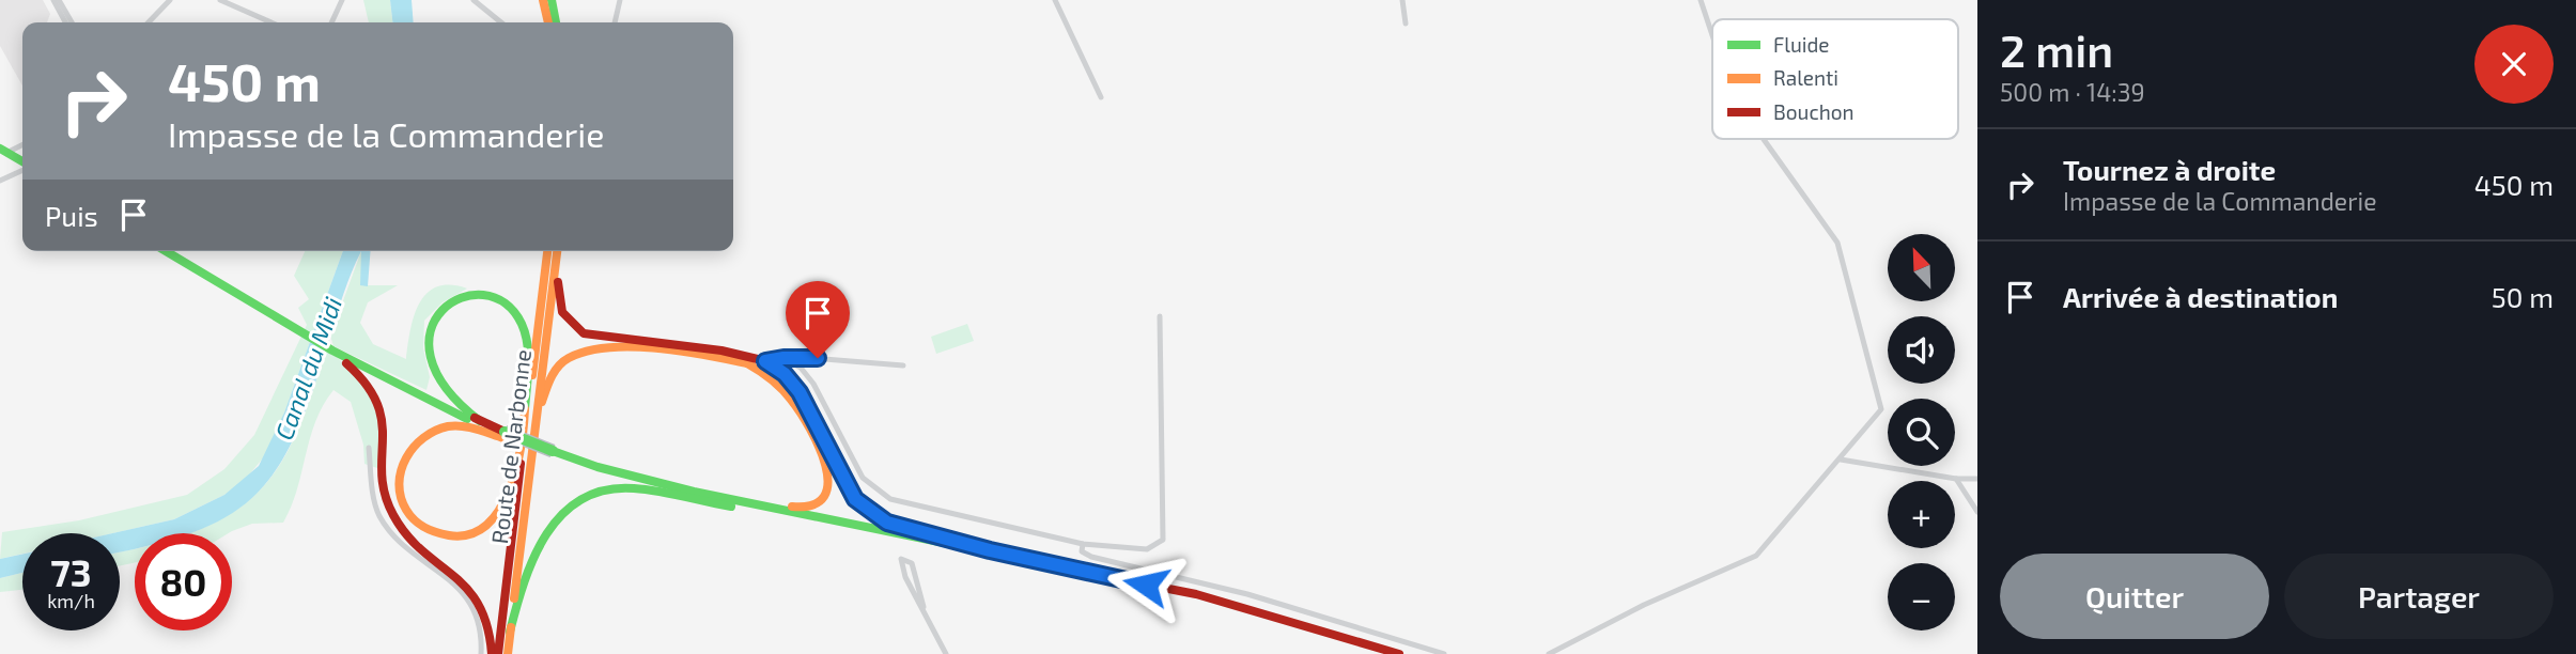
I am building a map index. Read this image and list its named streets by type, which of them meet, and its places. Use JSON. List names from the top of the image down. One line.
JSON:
{"streets":{"main road":["Route de Narbonne"]},"water":["Canal du Midi"],"legend":["Fluide","Ralenti","Bouchon"],"north":"top left","page":{"heading":["2 min","500 m · 14:39"],"turn":["450 m","Impasse de la Commanderie"],"list":[{"name":"Tournez à droite","note":"Impasse de la Commanderie","value":"450 m"},{"name":"Arrivée à destination","value":"50 m"}],"then":"Puis","map_buttons":["+","−"],"speed":"73 km/h","limit":"80","buttons":["Quitter","Partager"]}}
